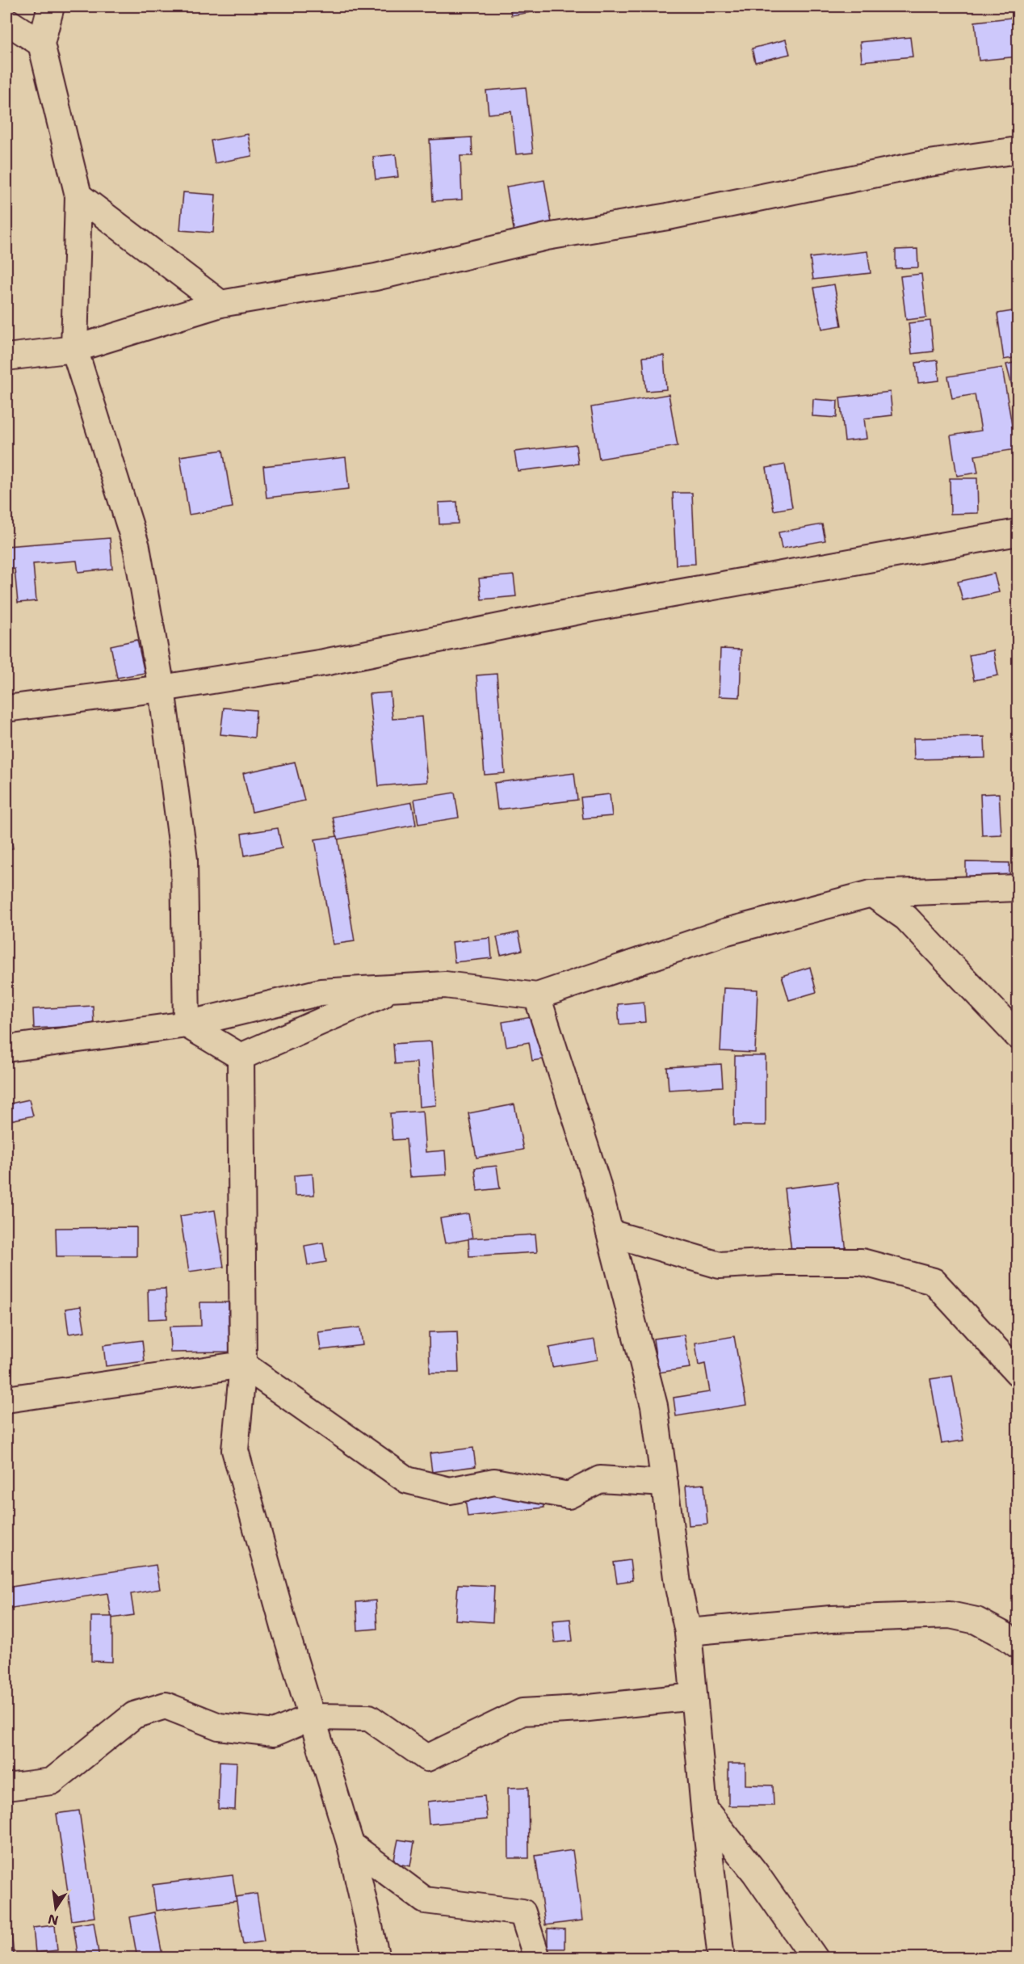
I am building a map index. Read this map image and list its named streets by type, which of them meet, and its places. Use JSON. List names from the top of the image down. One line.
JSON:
{"north":"bottom"}
